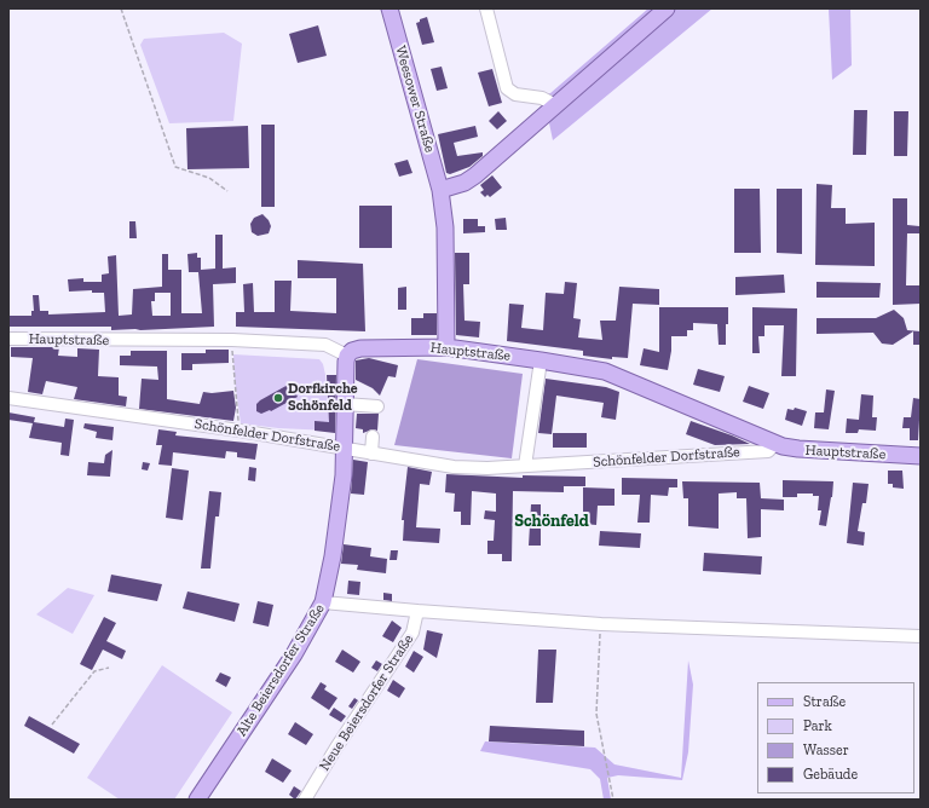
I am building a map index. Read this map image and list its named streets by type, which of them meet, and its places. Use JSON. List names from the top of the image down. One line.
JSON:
{"streets":{"main road":["Weesower Straße","Hauptstraße","Alte Beiersdorfer Straße"],"street":["Schönfelder Dorfstraße","Neue Beiersdorfer Straße"]},"crossings":[["Weesower Straße","Hauptstraße"],["Hauptstraße","Schönfelder Dorfstraße"],["Hauptstraße","Alte Beiersdorfer Straße"],["Schönfelder Dorfstraße","Alte Beiersdorfer Straße"],["Alte Beiersdorfer Straße","Neue Beiersdorfer Straße"]],"districts":["Schönfeld"],"places":["Dorfkirche Schönfeld"],"legend":["Straße","Park","Wasser","Gebäude"]}
